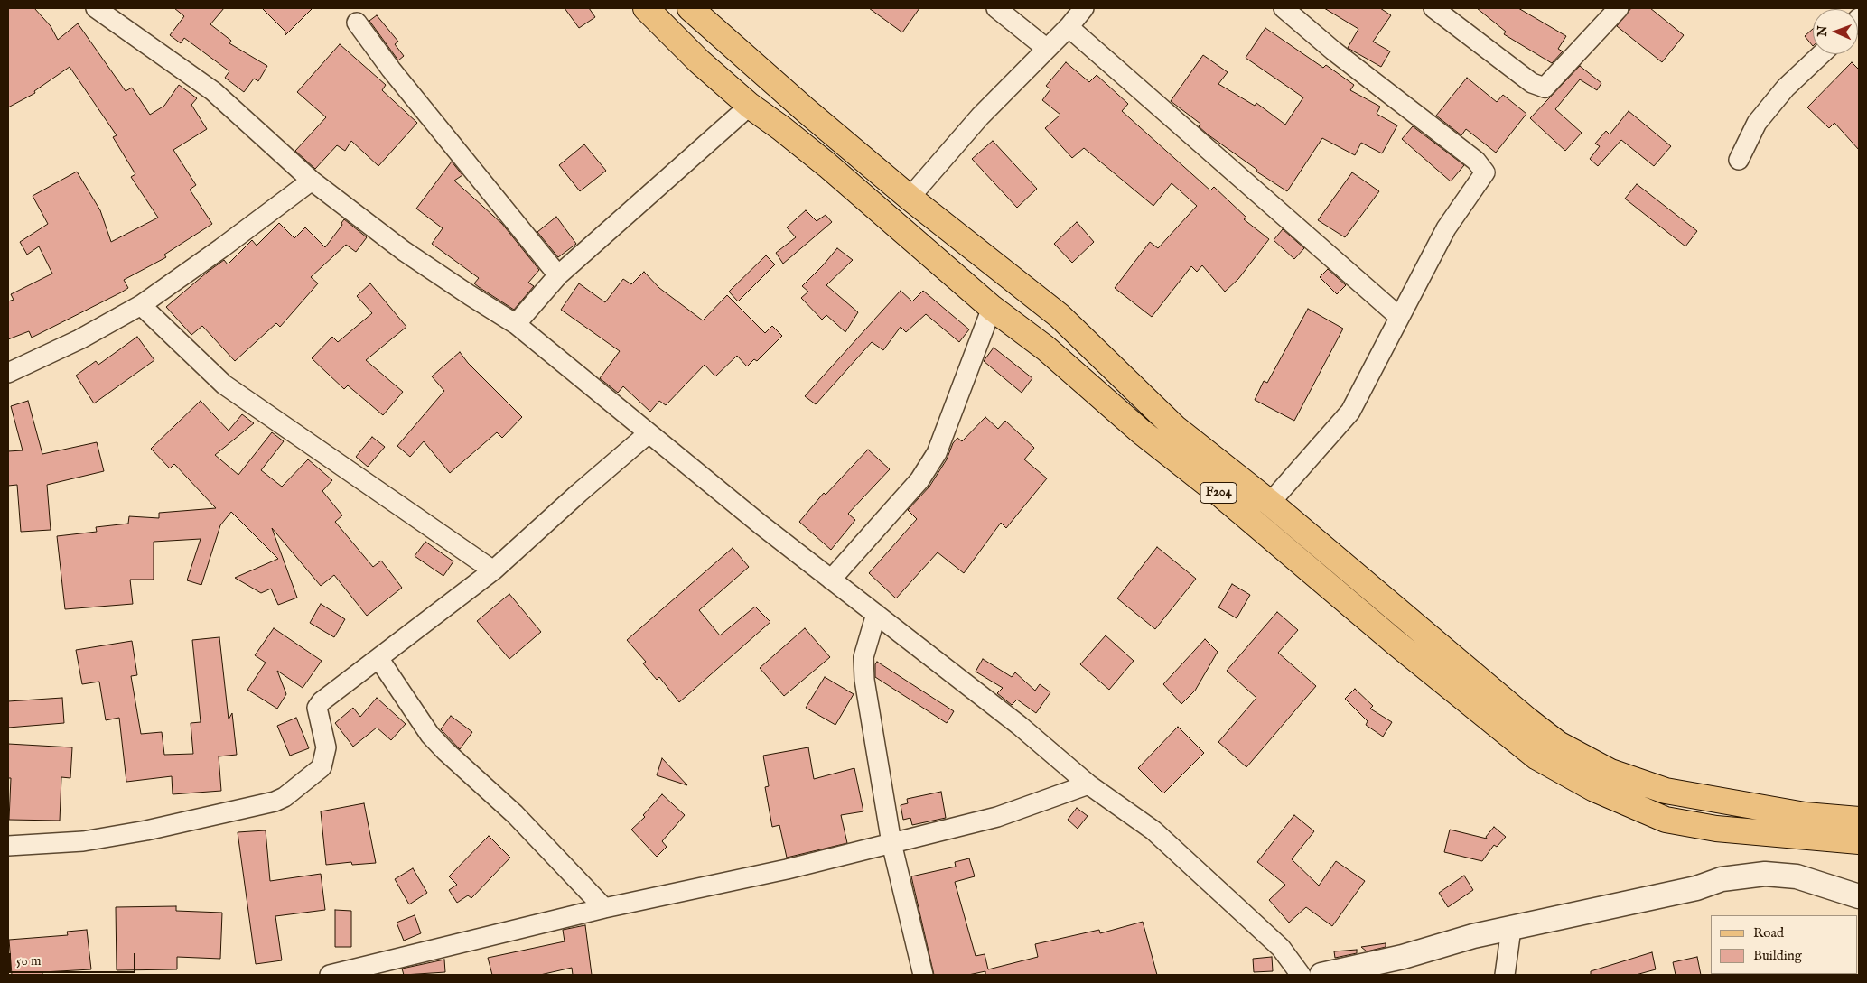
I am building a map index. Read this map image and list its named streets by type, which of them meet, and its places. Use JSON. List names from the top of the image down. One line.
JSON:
{"streets":{"main road":["F204"]},"legend":["Road","Building"],"scale_bar":"50 m","north":"left"}
